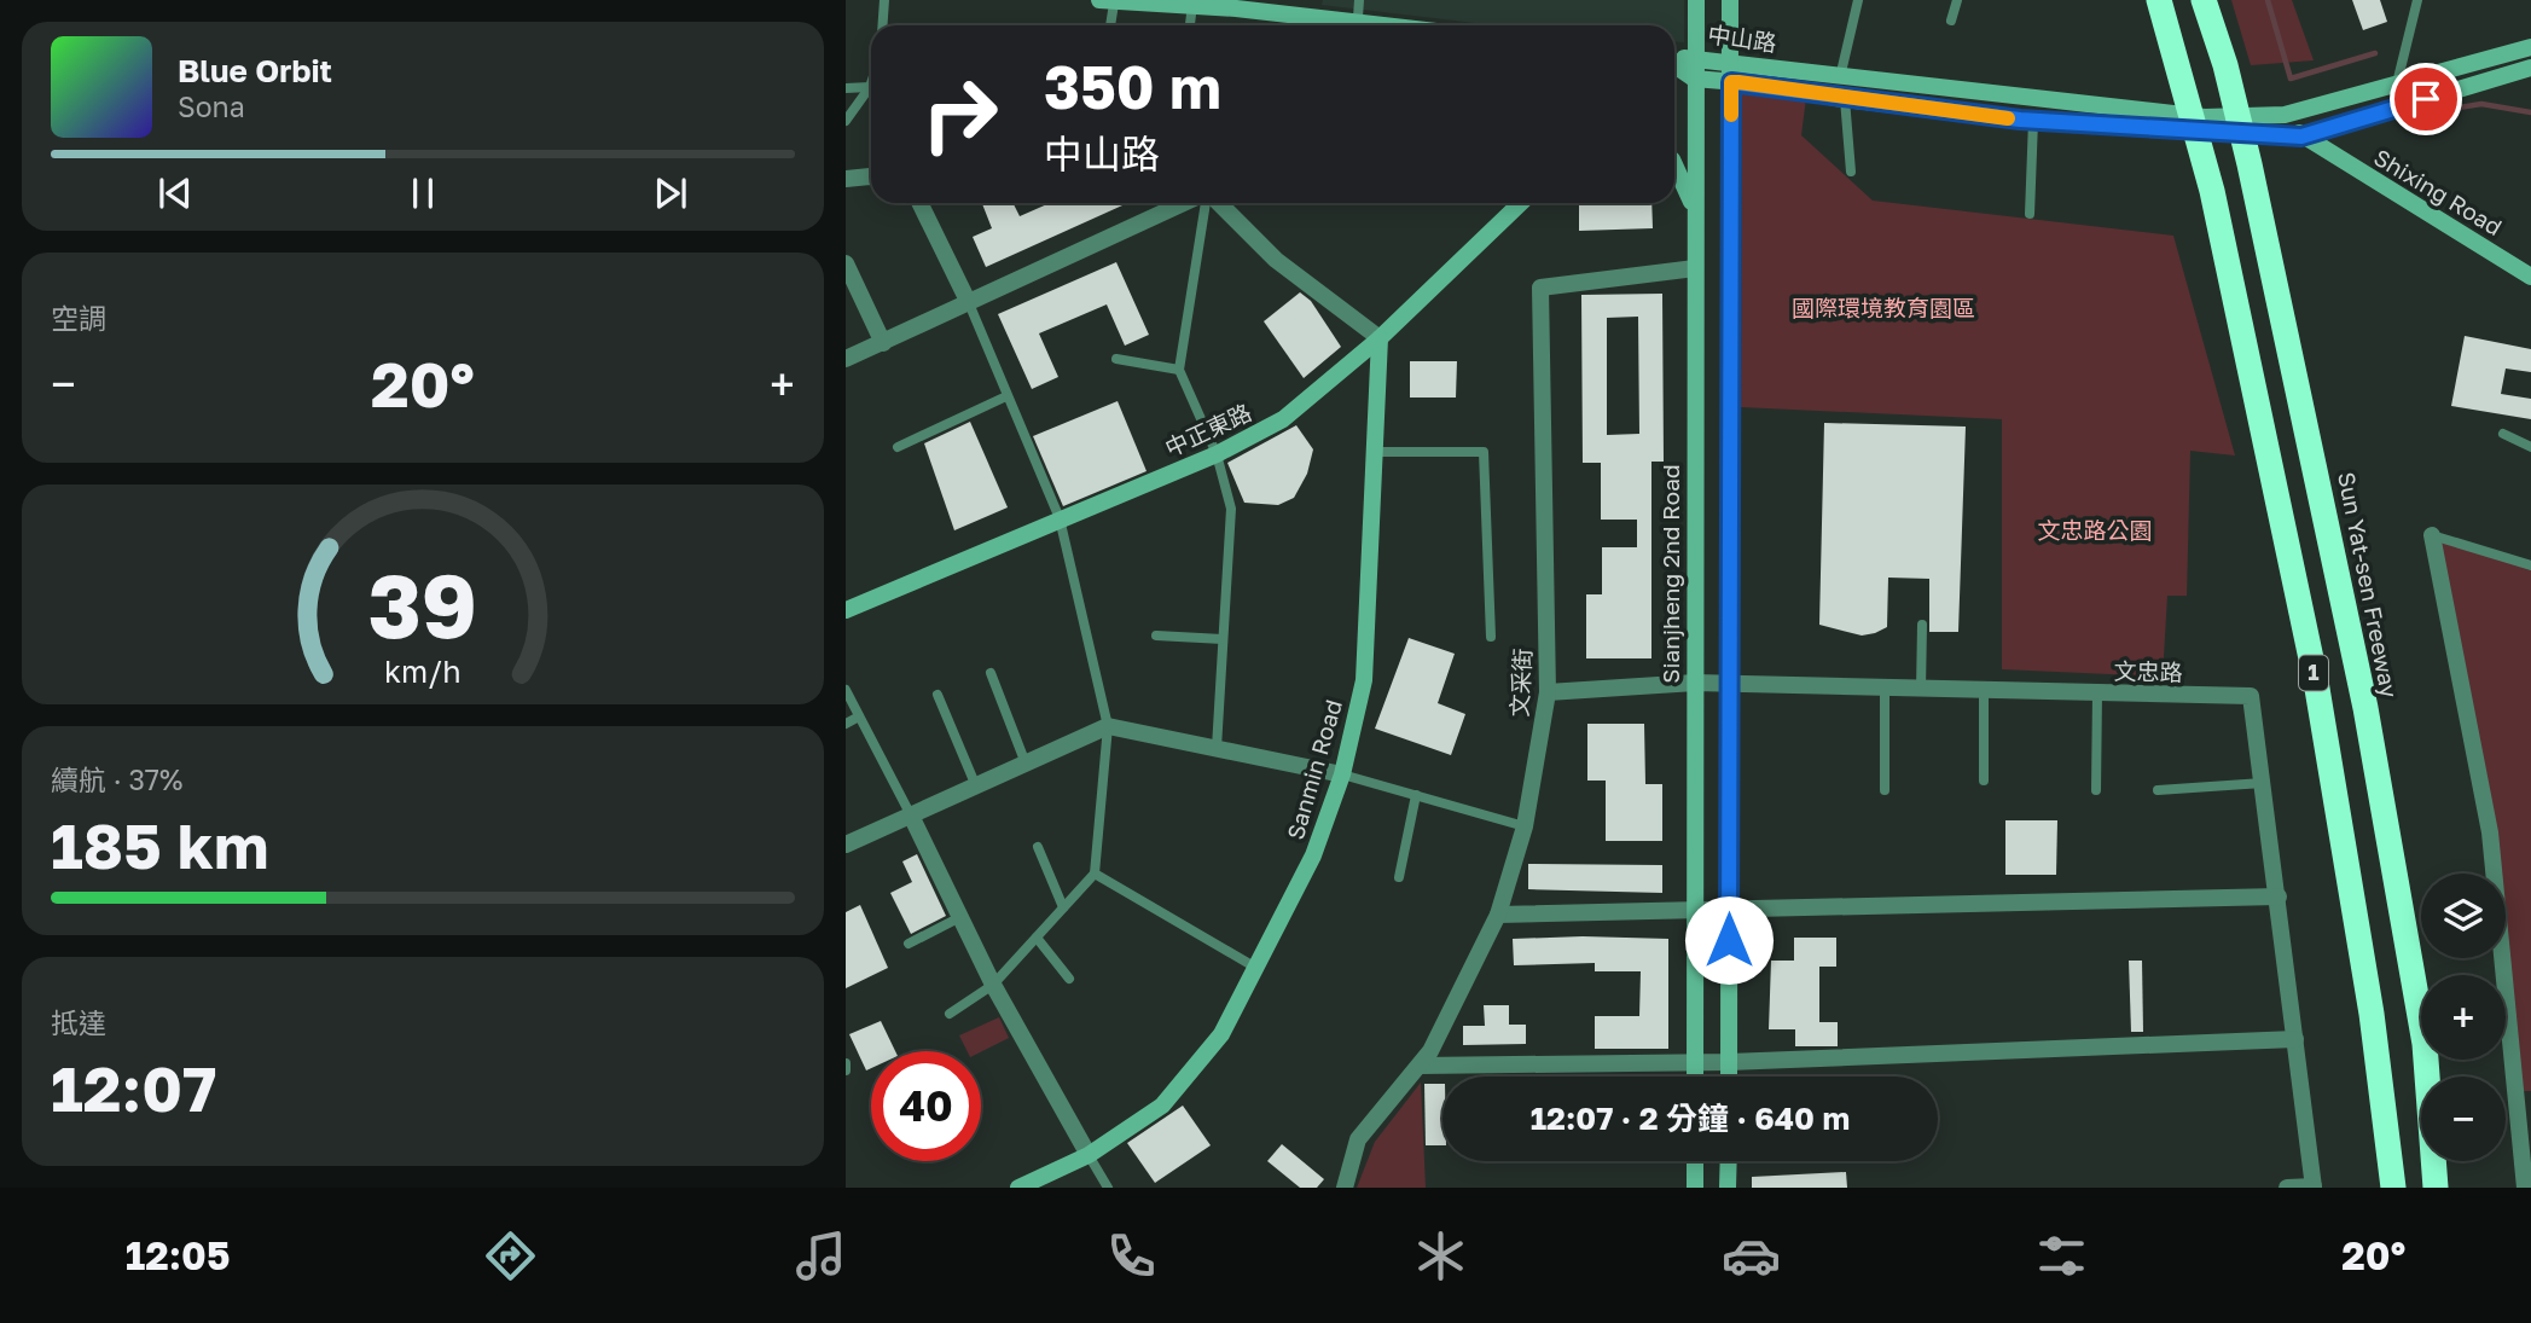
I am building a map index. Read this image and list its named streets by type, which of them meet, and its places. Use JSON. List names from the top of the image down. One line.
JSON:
{"streets":{"highway":["Sun Yat-sen Freeway","1"],"street":["中山路","Shixing Road","中正東路","Sianjheng 2nd Road","文忠路","文采街","Sanmin Road"]},"crossings":[["中山路","Shixing Road"],["中山路","Sianjheng 2nd Road"],["中正東路","Sanmin Road"],["Sianjheng 2nd Road","文忠路"],["Sianjheng 2nd Road","文采街"],["文忠路","文采街"]],"parks":["國際環境教育園區","文忠路公園"],"page":{"turn":["350 m","中山路"],"song":["Blue Orbit","Sona"],"tile":["空調",["續航 · 37%","185 km"],["抵達","12:07"]],"heat":["−","20°","+"],"map_buttons":["+","−"],"limit":"40","trip":"12:07 · 2 分鐘 · 640 m","tabs":["12:05","20°"],"gauge":["39","km/h"]}}
